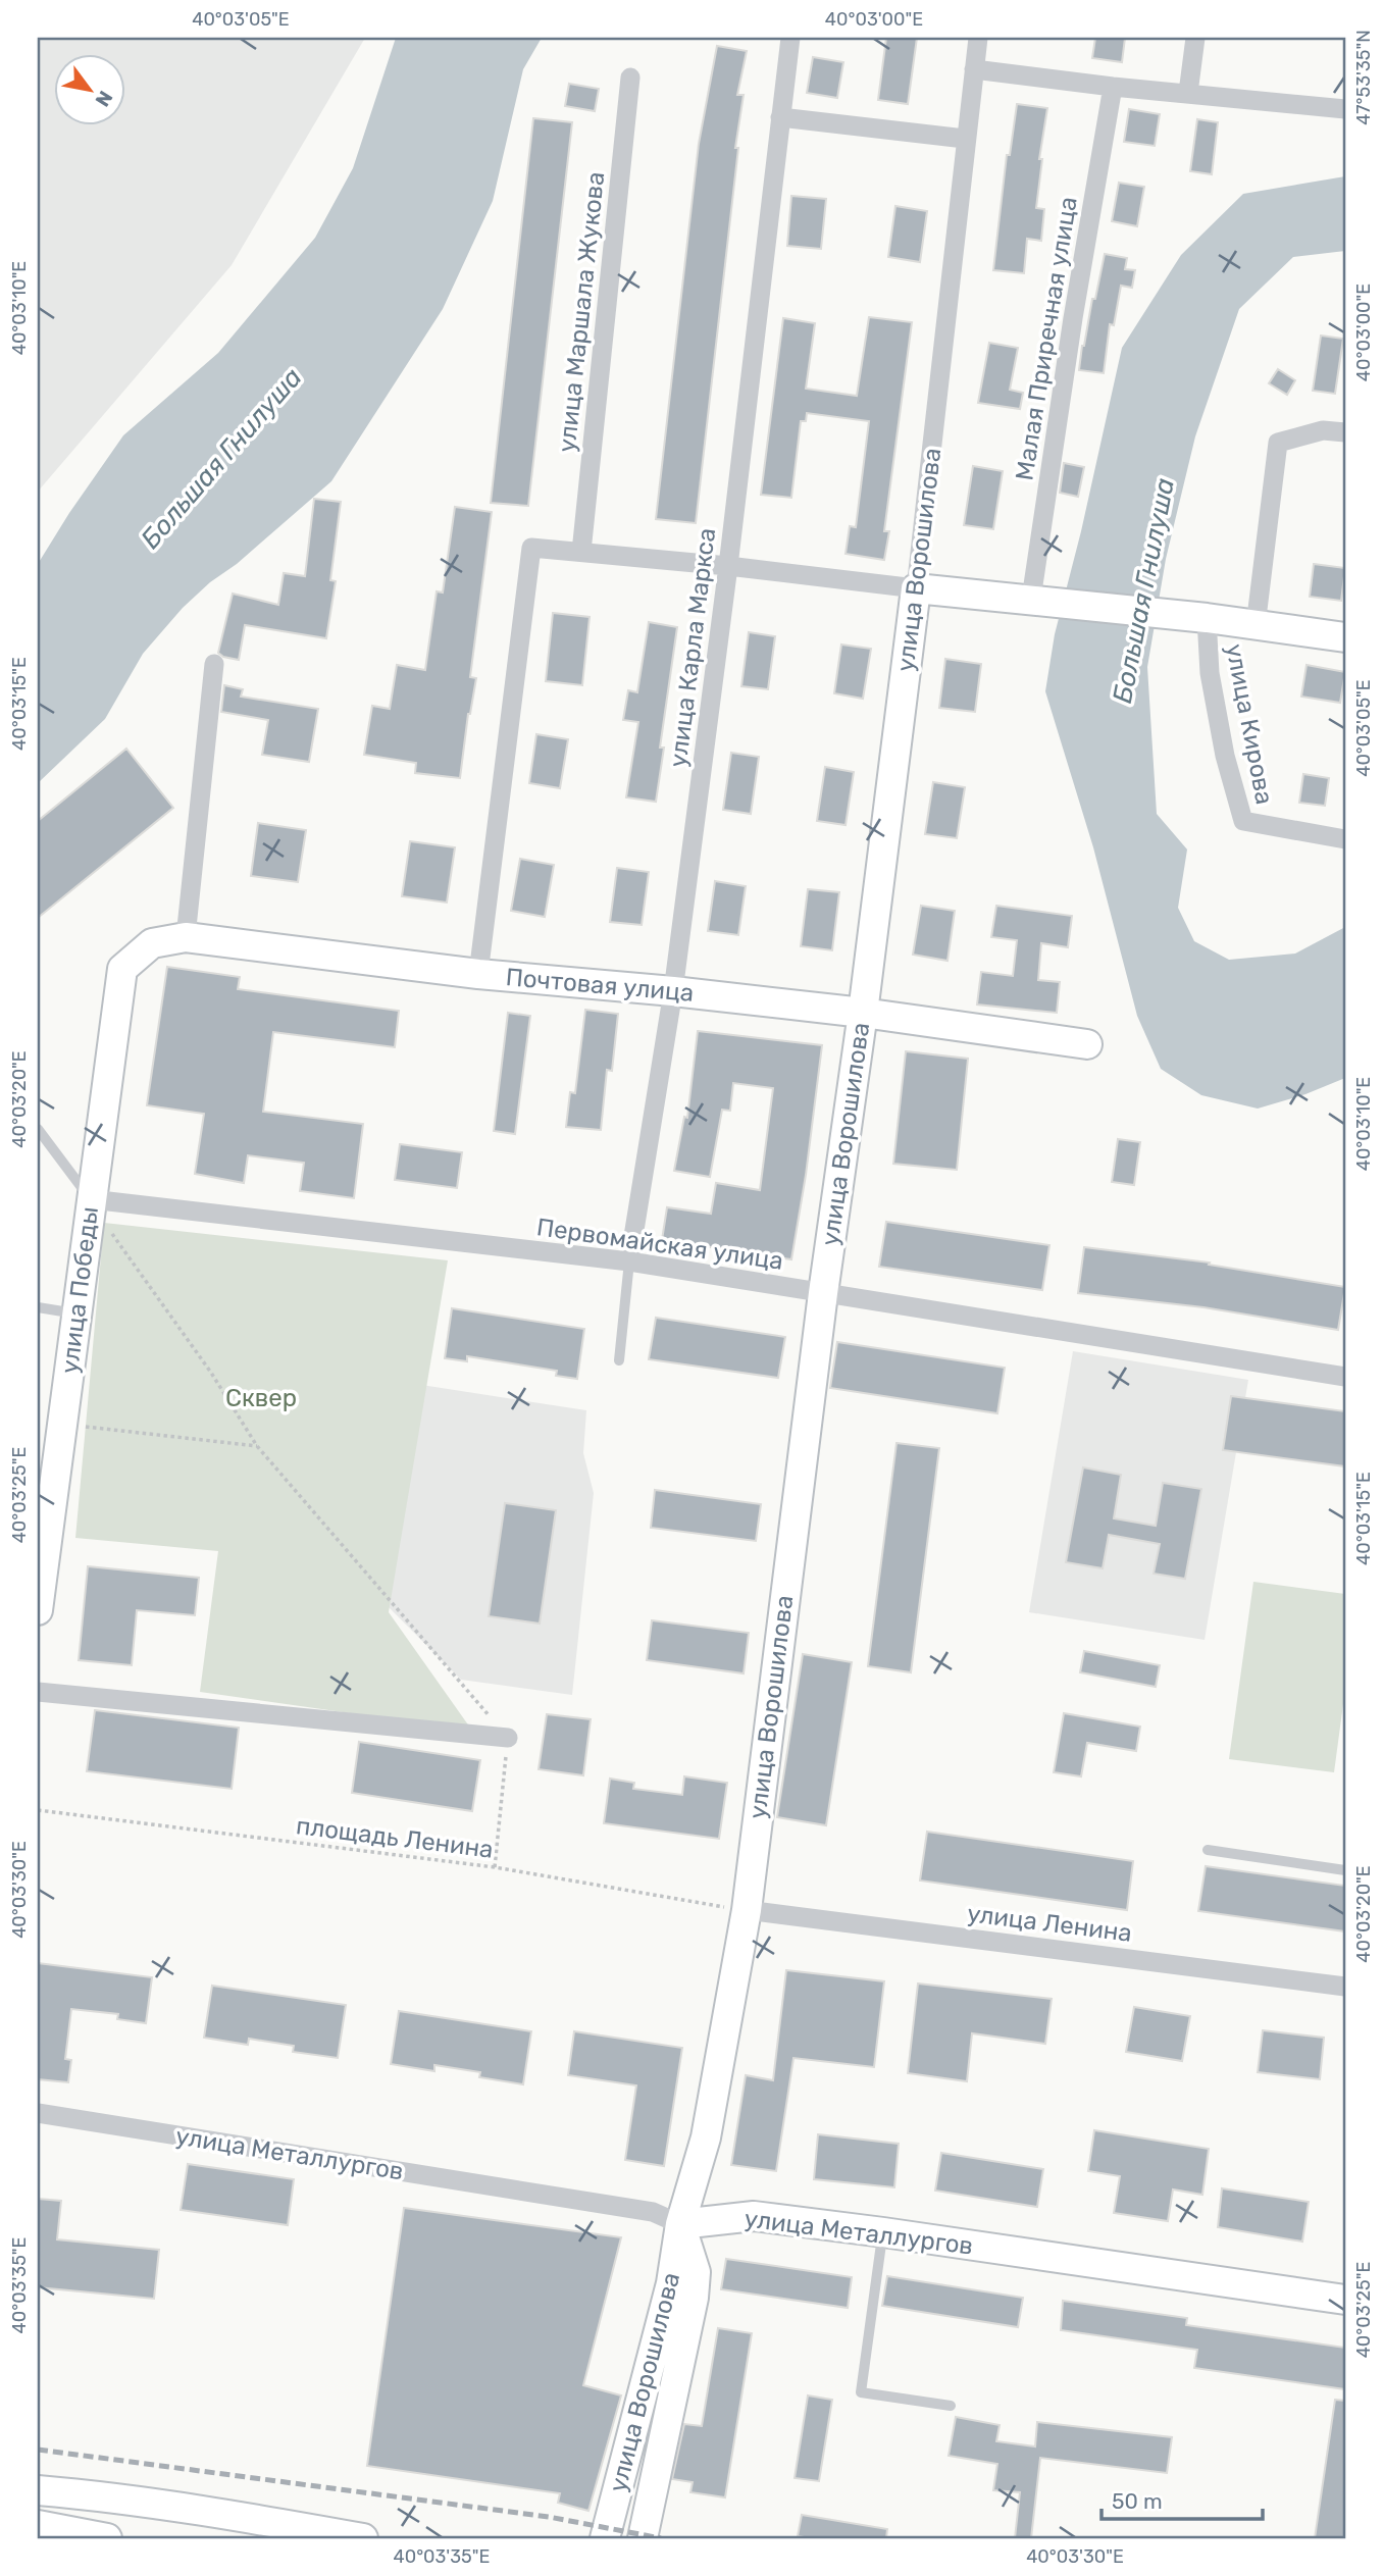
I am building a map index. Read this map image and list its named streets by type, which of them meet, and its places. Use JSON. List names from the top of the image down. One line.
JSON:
{"streets":{"main road":["улица Ворошилова","Почтовая улица","улица Победы","улица Металлургов"],"street":["улица Маршала Жукова","Малая Приречная улица","улица Карла Маркса","улица Кирова","Первомайская улица","улица Ленина"],"path":["площадь Ленина"]},"crossings":[["улица Ворошилова","Почтовая улица"],["улица Ворошилова","Первомайская улица"],["улица Ворошилова","площадь Ленина"],["улица Ворошилова","улица Ленина"],["улица Ворошилова","улица Металлургов"],["улица Карла Маркса","Почтовая улица"],["улица Карла Маркса","Первомайская улица"],["Почтовая улица","улица Победы"],["Первомайская улица","улица Победы"],["площадь Ленина","улица Ленина"]],"water":["Большая Гнилуша"],"parks":["Сквер"],"scale_bar":"50 m","north":"bottom right","coordinates":["40°03'05\"E","40°03'00\"E","47°53'35\"N","40°03'10\"E","40°03'15\"E","40°03'20\"E","40°03'25\"E","40°03'30\"E","40°03'35\"E"]}
